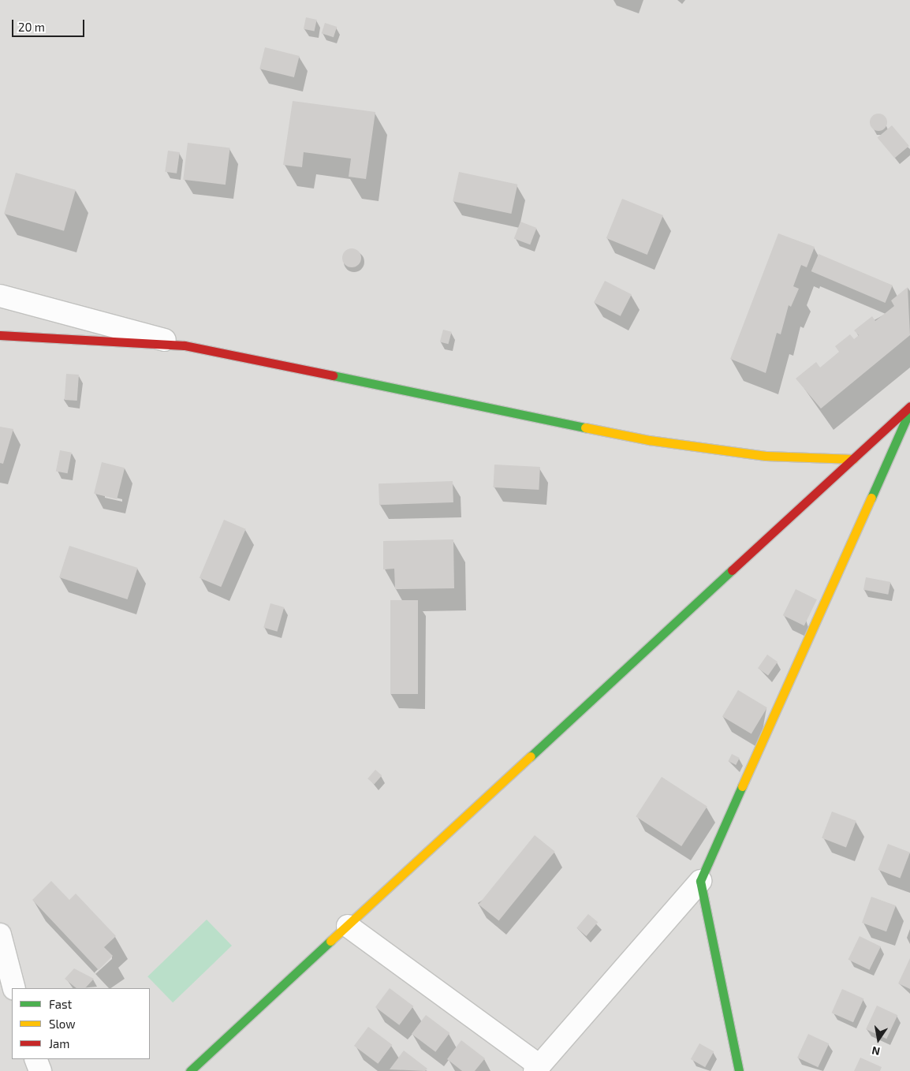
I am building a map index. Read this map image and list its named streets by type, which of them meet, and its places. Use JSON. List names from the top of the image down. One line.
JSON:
{"legend":["Fast","Slow","Jam"],"scale_bar":"20 m","north":"bottom"}
